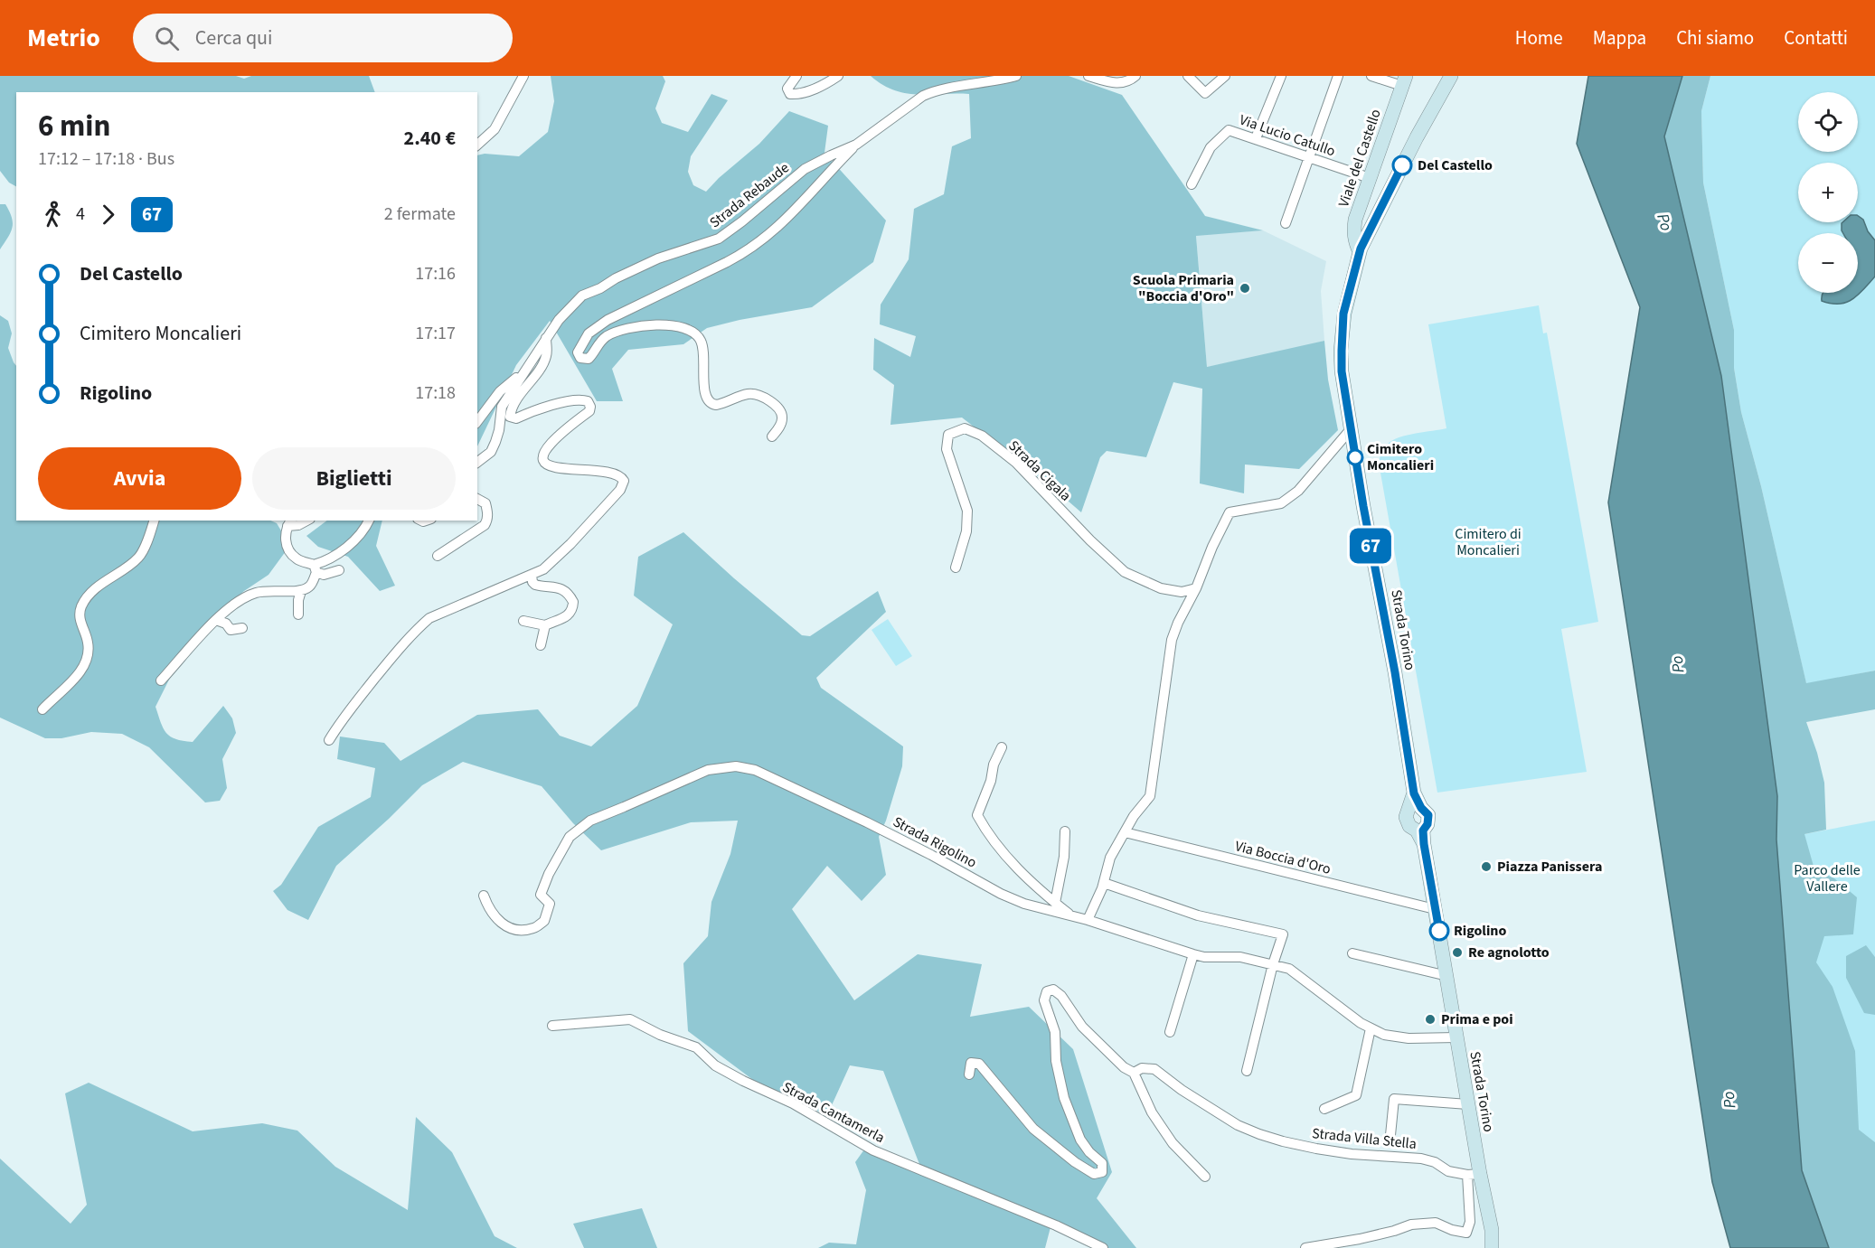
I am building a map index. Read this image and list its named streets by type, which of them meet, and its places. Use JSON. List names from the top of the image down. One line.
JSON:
{"streets":{"main road":["Viale del Castello","Strada Torino"],"street":["Via Lucio Catullo","Strada Rebaude","Strada Cigala","Strada Rigolino","Via Boccia d'Oro","Strada Cantamerla","Strada Villa Stella"]},"crossings":[["Via Lucio Catullo","Viale del Castello"],["Viale del Castello","Strada Torino"],["Strada Torino","Strada Rigolino"],["Strada Torino","Via Boccia d'Oro"],["Strada Torino","Strada Villa Stella"]],"water":["Po"],"parks":["Cimitero di Moncalieri","Parco delle Vallere"],"places":["Del Castello","Scuola Primaria \"Boccia d'Oro\"","Cimitero Moncalieri","Piazza Panissera","Rigolino","Re agnolotto","Prima e poi"],"lines":["bus line 67"],"page":{"header":"Metrio","search":"Cerca qui","nav":["Home","Mappa","Chi siamo","Contatti"],"on_map":"67","map_buttons":["+","−"],"heading":["6 min","17:12 – 17:18 · Bus","2.40 €"],"legs":["4","67","2 fermate"],"list":[{"name":"Del Castello","value":"17:16"},{"name":"Cimitero Moncalieri","value":"17:17"},{"name":"Rigolino","value":"17:18"}],"buttons":["Avvia","Biglietti"]}}
